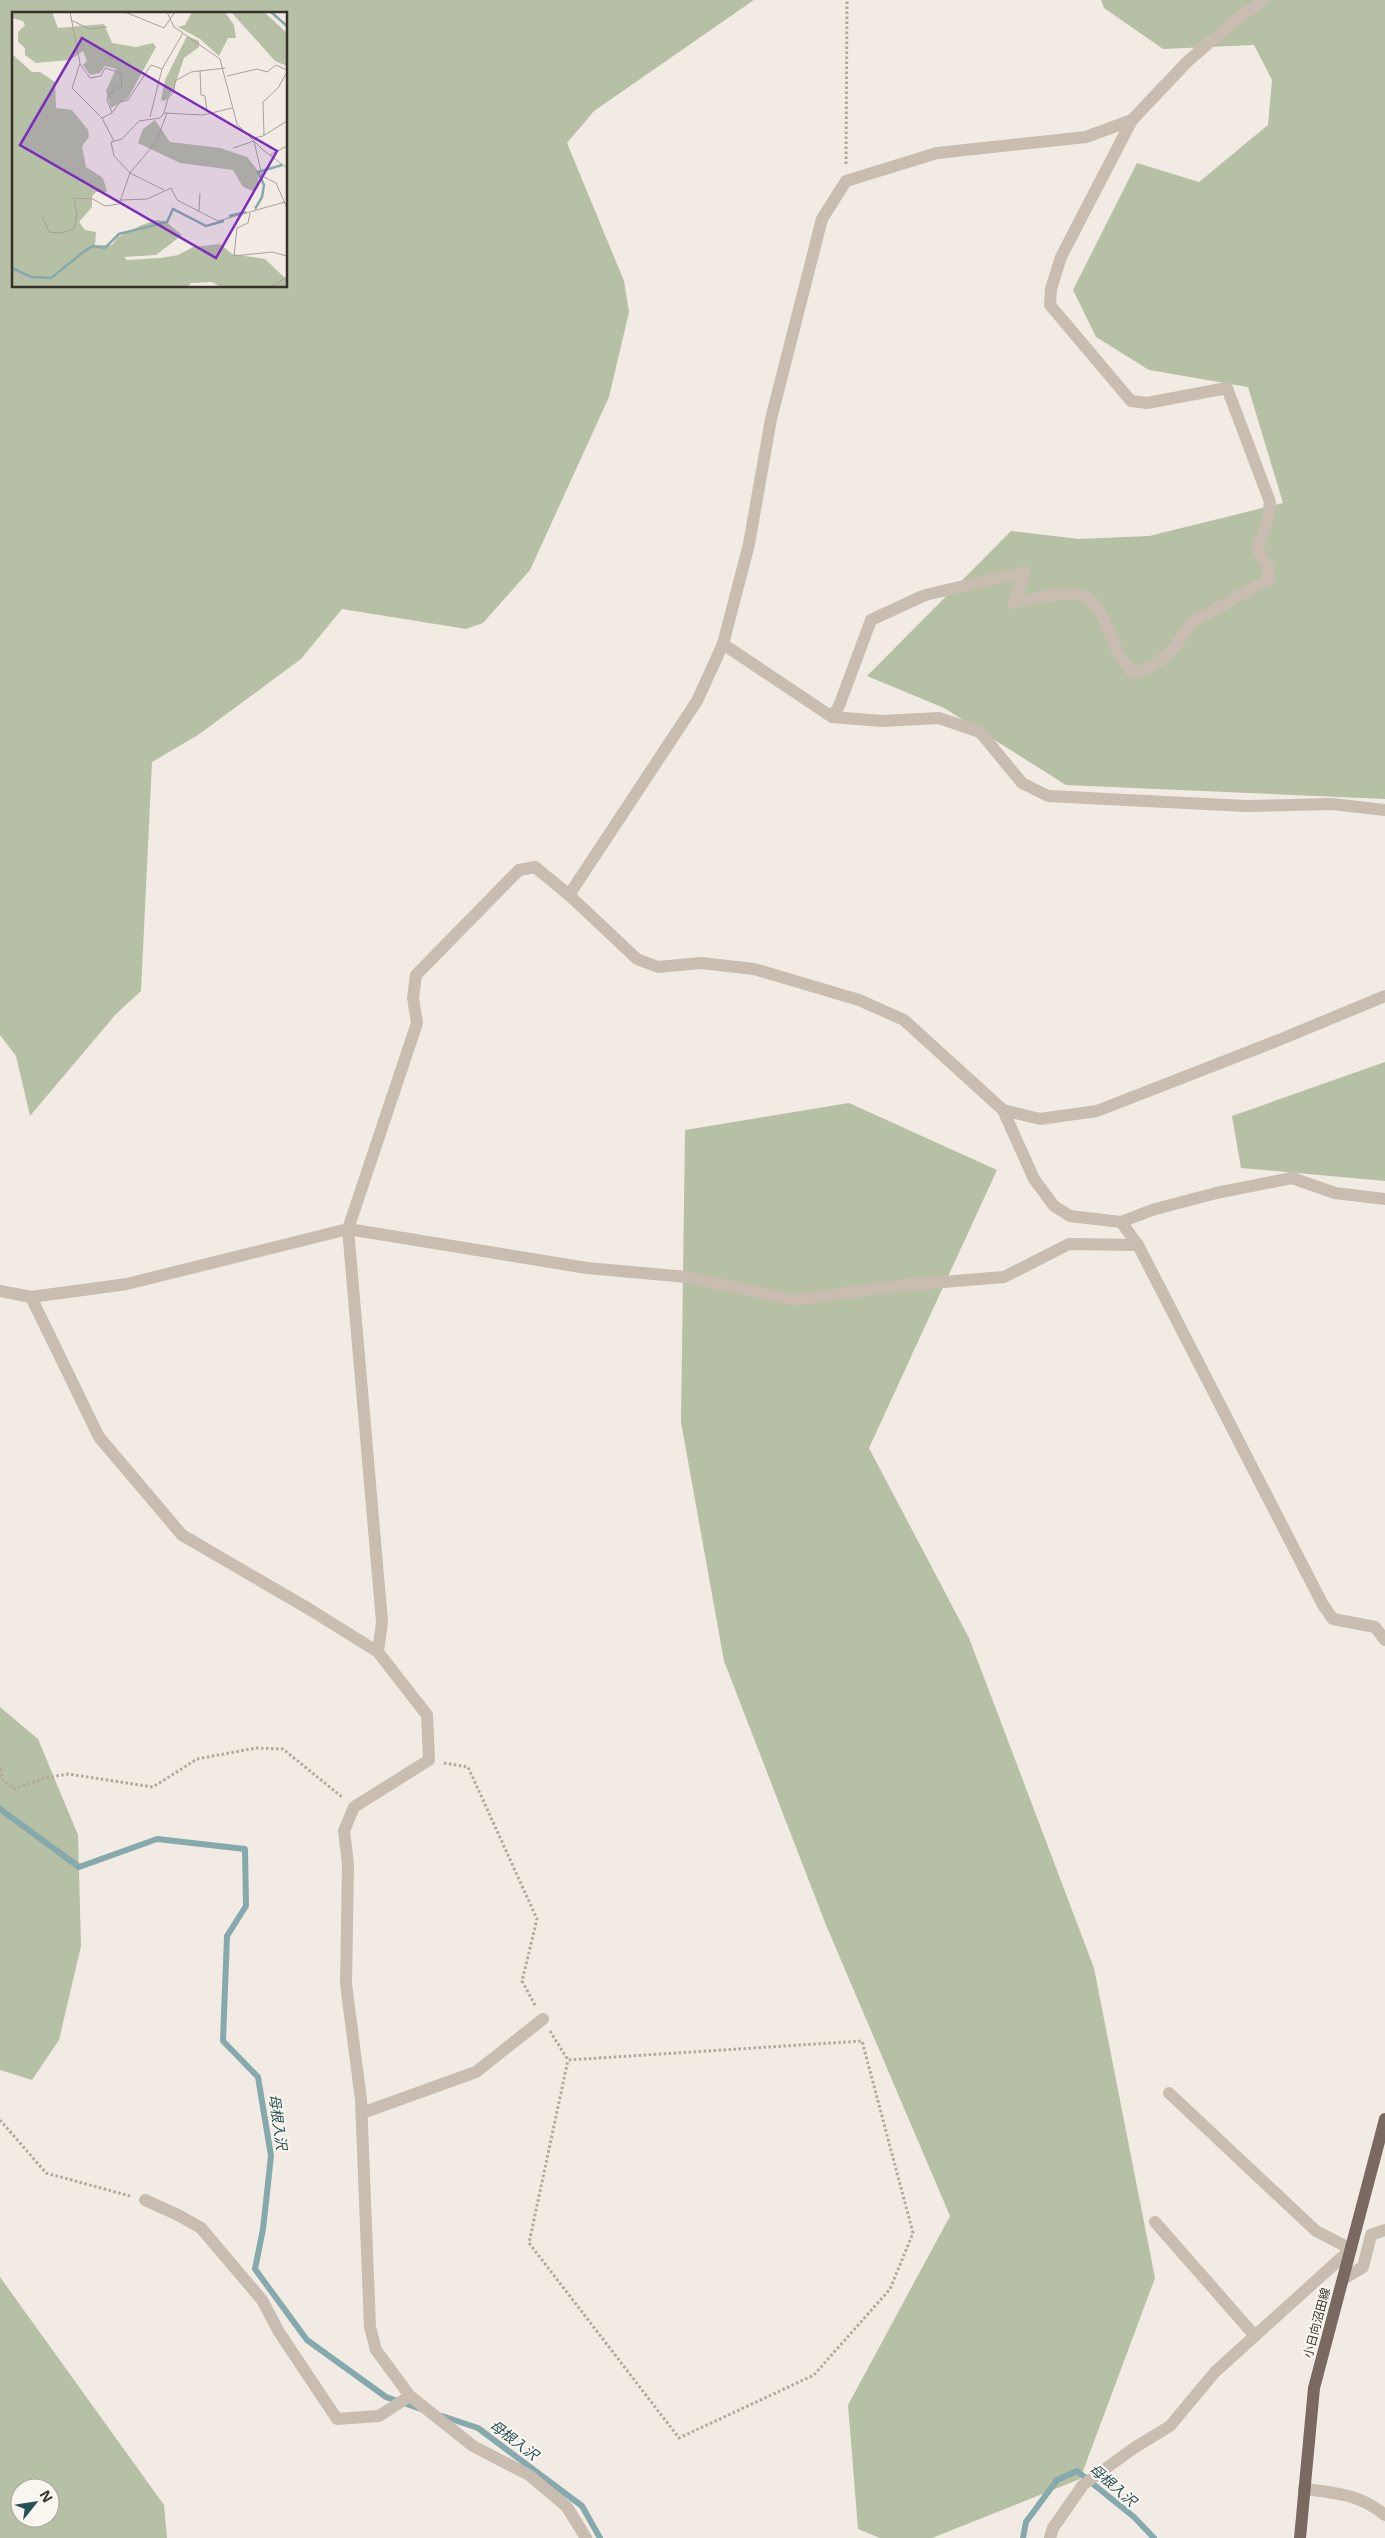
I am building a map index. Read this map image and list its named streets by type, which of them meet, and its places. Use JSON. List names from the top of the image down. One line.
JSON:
{"streets":{"main road":["小日向沼田線"]},"water":["母根入沢"],"north":"top right"}
